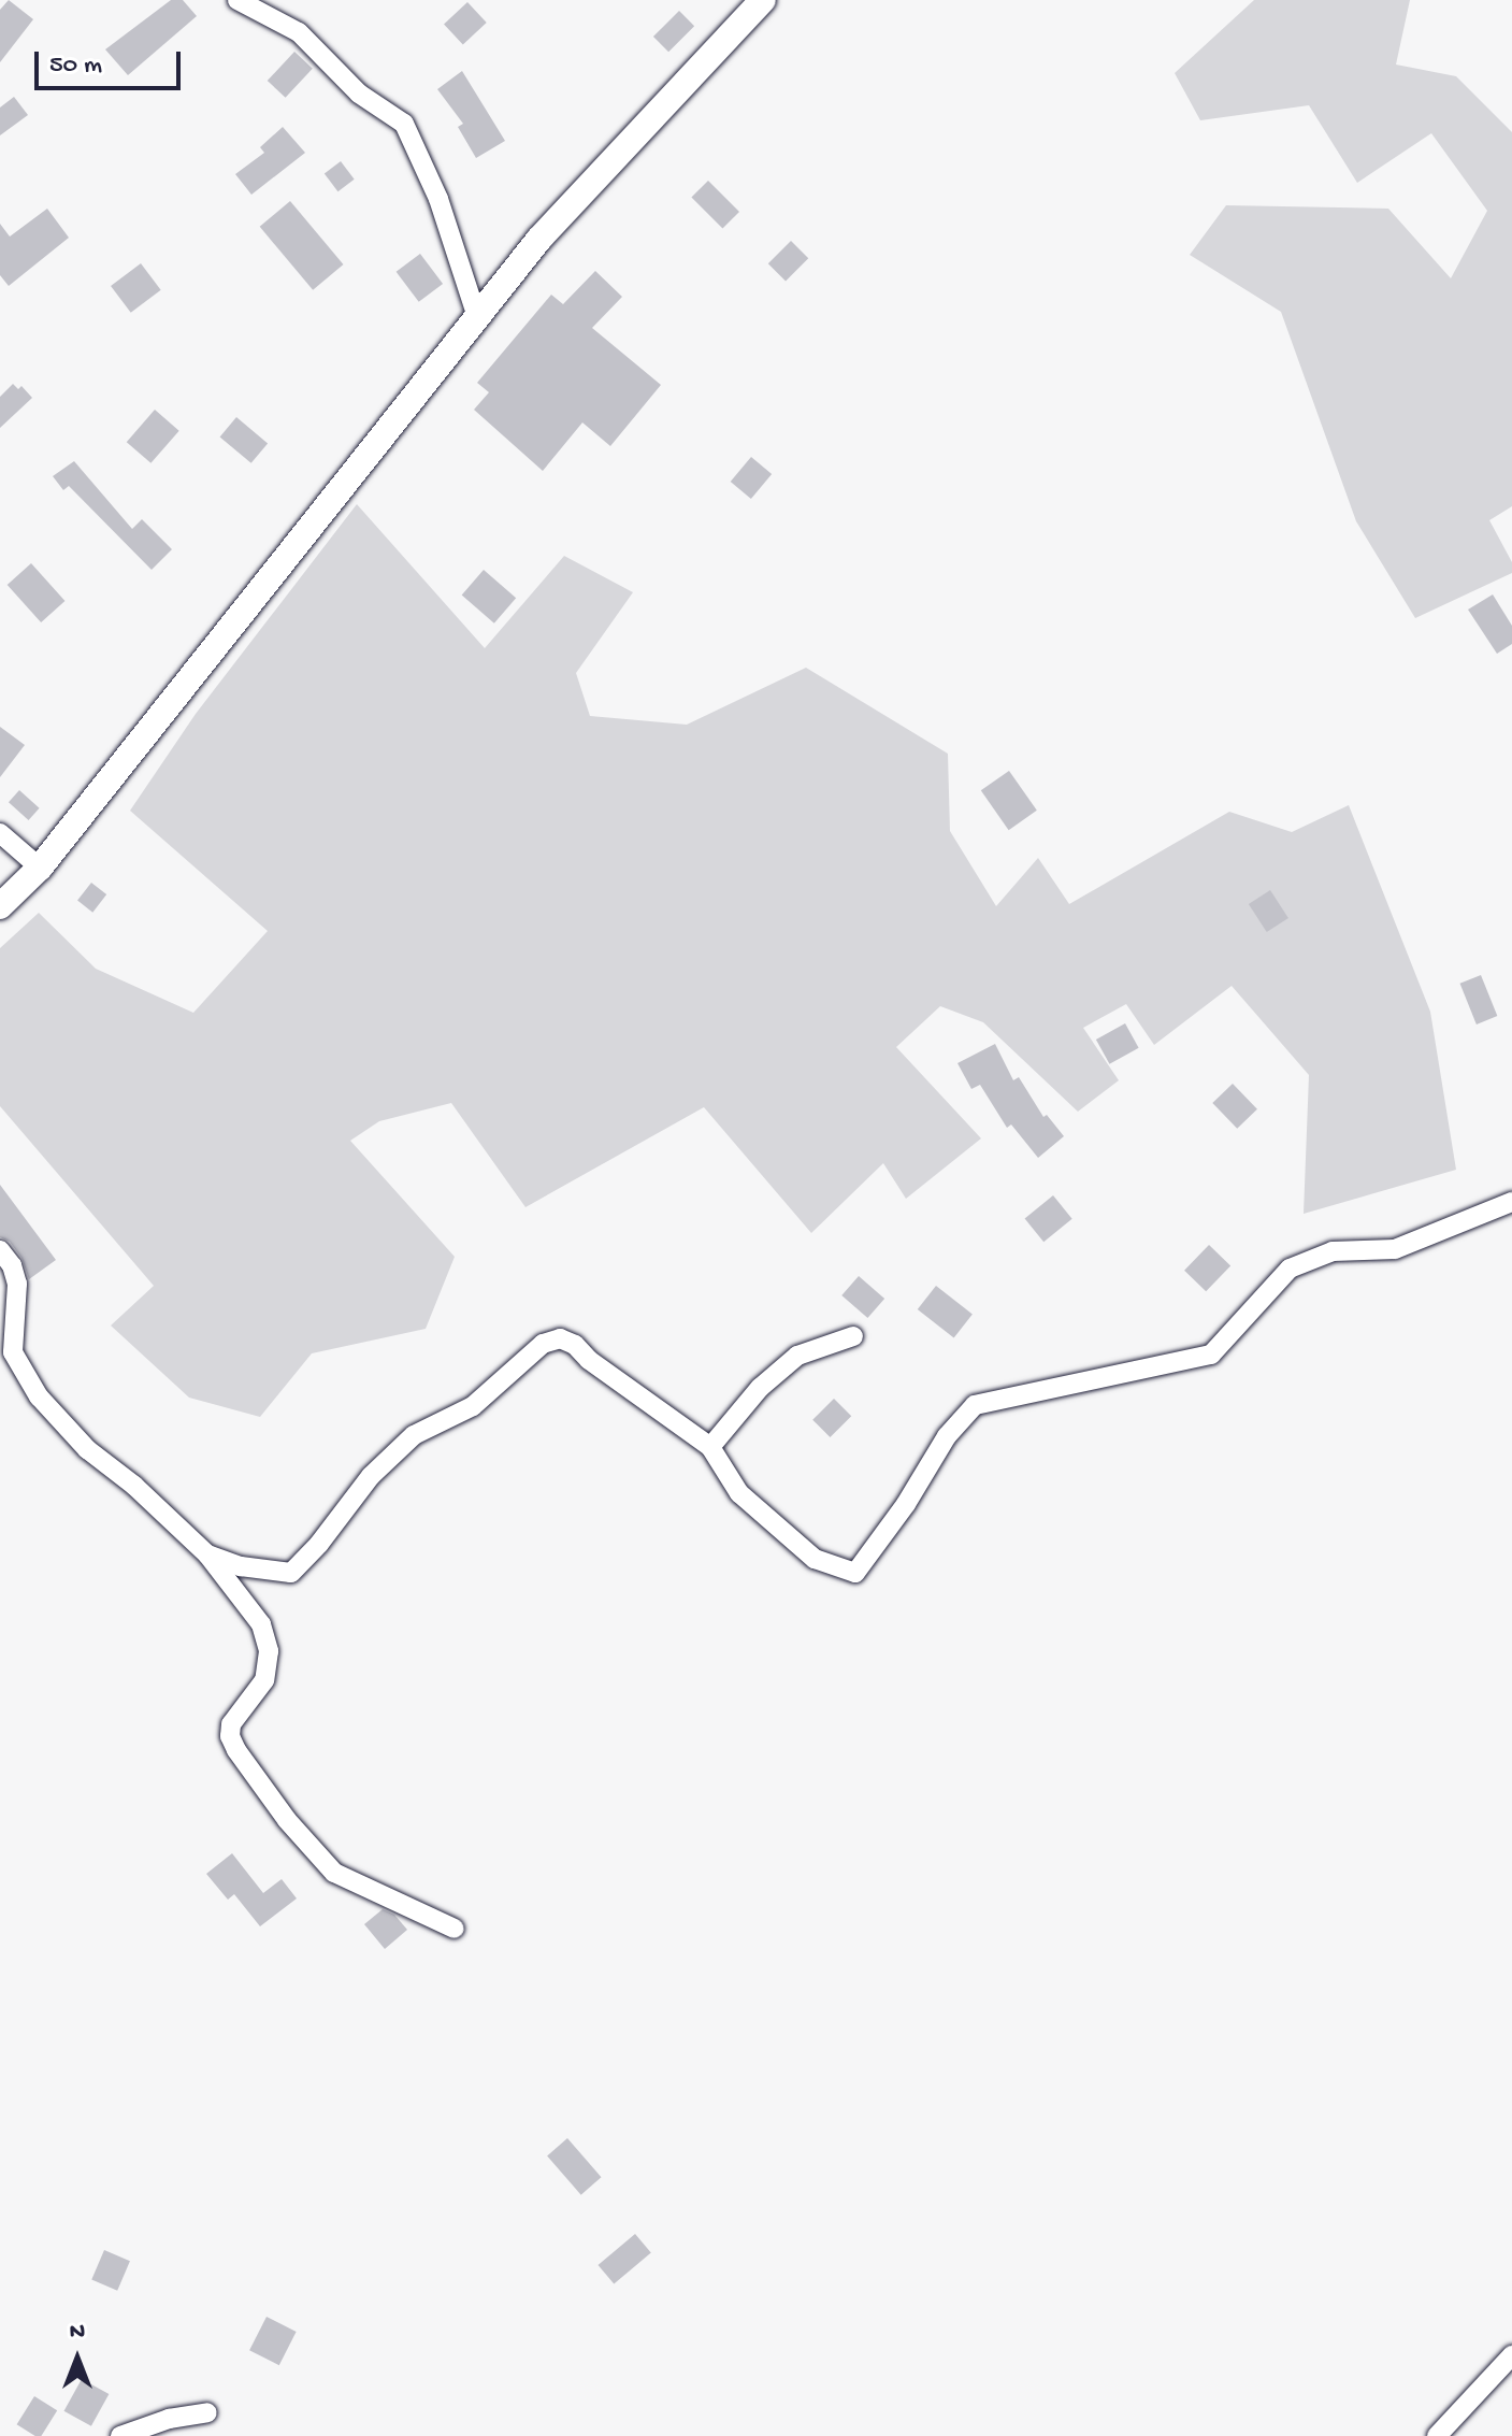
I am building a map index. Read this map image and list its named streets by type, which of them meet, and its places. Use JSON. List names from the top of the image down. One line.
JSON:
{"scale_bar":"50 m","north":"top"}
